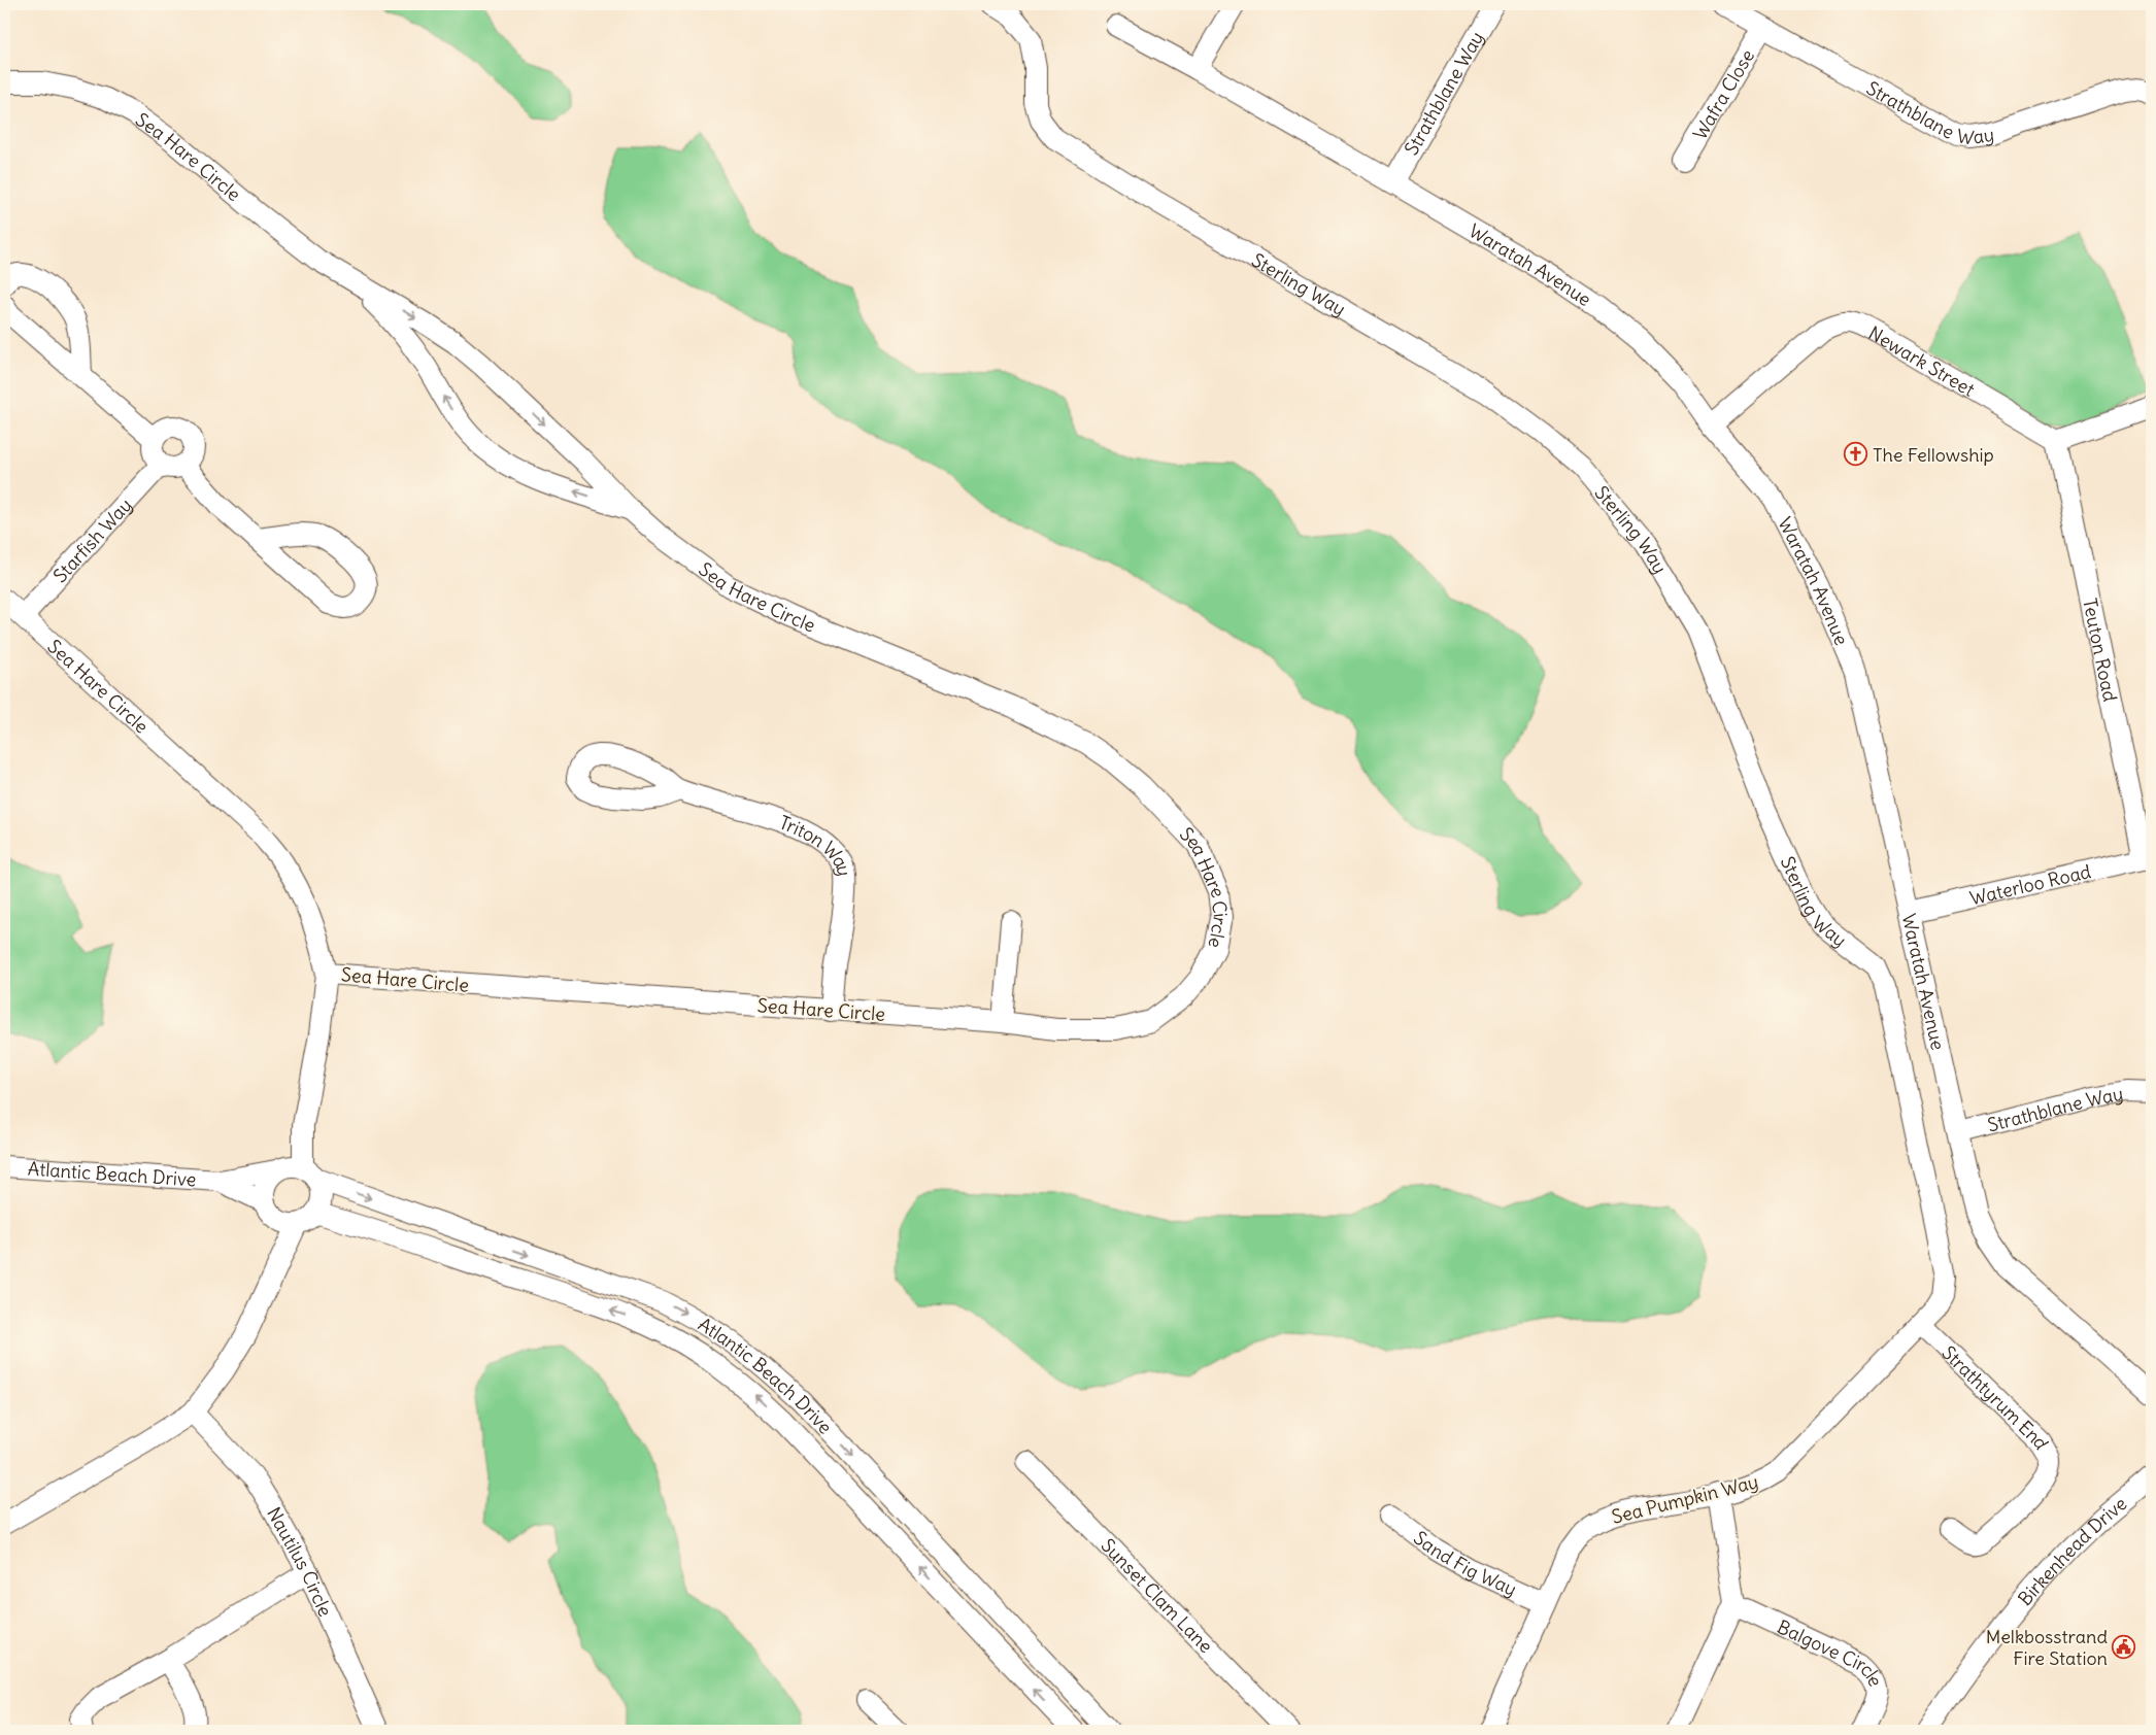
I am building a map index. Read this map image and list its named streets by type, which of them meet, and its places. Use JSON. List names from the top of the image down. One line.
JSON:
{"streets":{"street":["Strathblane Way","Wafra Close","Sea Hare Circle","Waratah Avenue","Sterling Way","Newark Street","Starfish Way","Teuton Road","Triton Way","Waterloo Road","Atlantic Beach Drive","Strathtyrum End","Sea Pumpkin Way","Birkenhead Drive","Nautilus Circle","Sand Fig Way","Sunset Clam Lane","Balgove Circle"]},"crossings":[["Strathblane Way","Wafra Close"],["Strathblane Way","Waratah Avenue"],["Sea Hare Circle","Starfish Way"],["Sea Hare Circle","Triton Way"],["Sea Hare Circle","Atlantic Beach Drive"],["Waratah Avenue","Newark Street"],["Waratah Avenue","Waterloo Road"],["Sterling Way","Sea Pumpkin Way"],["Newark Street","Teuton Road"],["Teuton Road","Waterloo Road"],["Strathtyrum End","Sea Pumpkin Way"],["Sea Pumpkin Way","Sand Fig Way"]],"places":{"church":["The Fellowship"],"public building":["Melkbosstrand Fire Station"]}}
